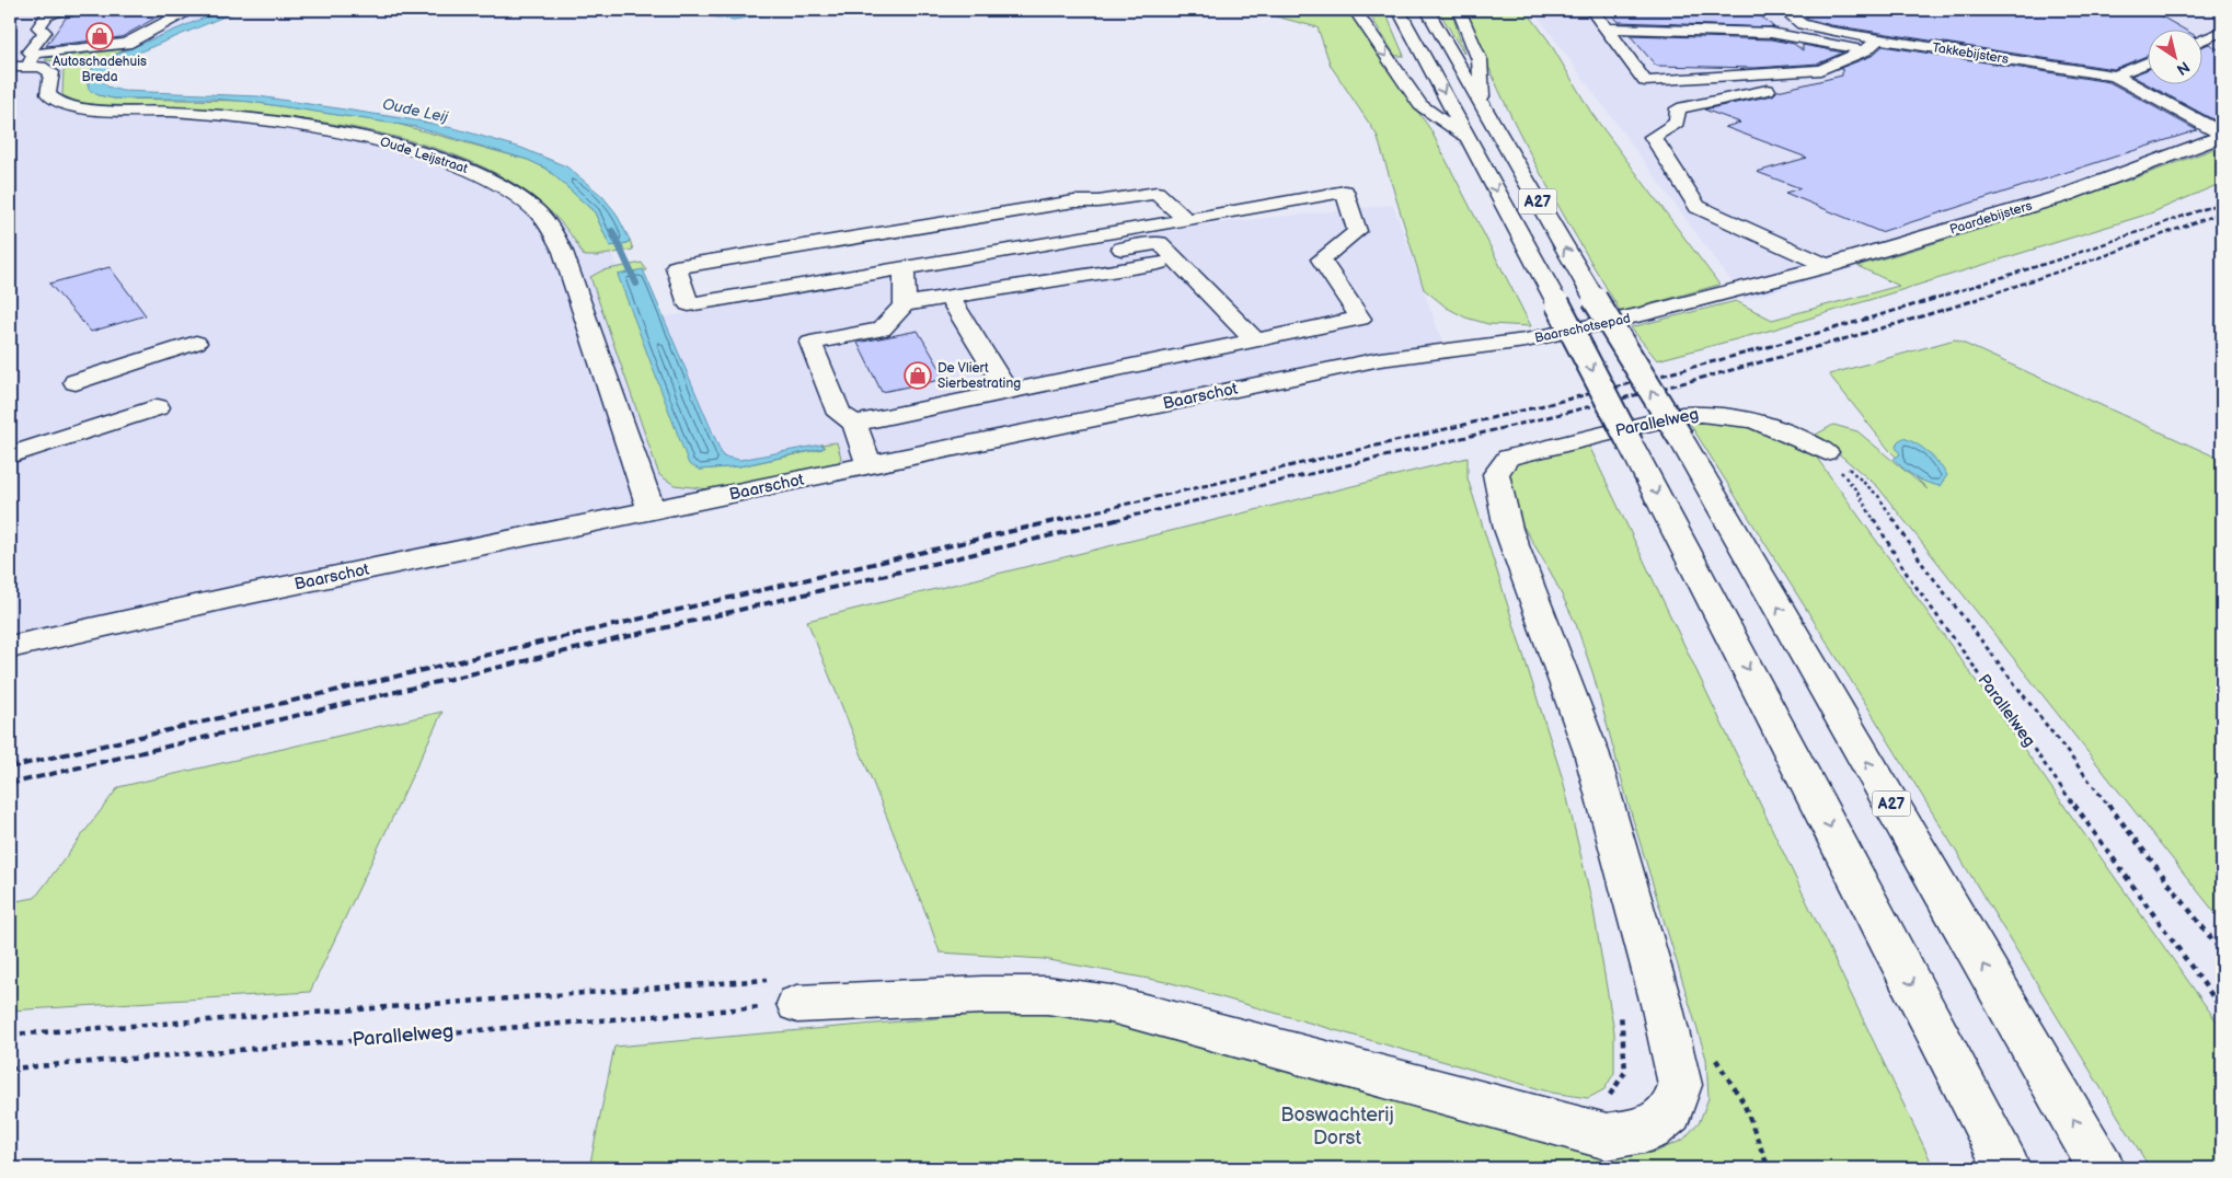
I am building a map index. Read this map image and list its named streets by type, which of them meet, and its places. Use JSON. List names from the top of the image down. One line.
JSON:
{"streets":{"main road":["Takkebijsters","Oude Leijstraat","A27","Paardebijsters","Baarschotsepad","Baarschot","Parallelweg"]},"crossings":[["Takkebijsters","Paardebijsters"],["Oude Leijstraat","Baarschot"],["Paardebijsters","Baarschotsepad"],["Baarschotsepad","Baarschot"]],"water":["Oude Leij"],"parks":["Boswachterij Dorst"],"places":{"shop":["Autoschadehuis Breda","De Vliert Sierbestrating"]},"north":"bottom right"}
